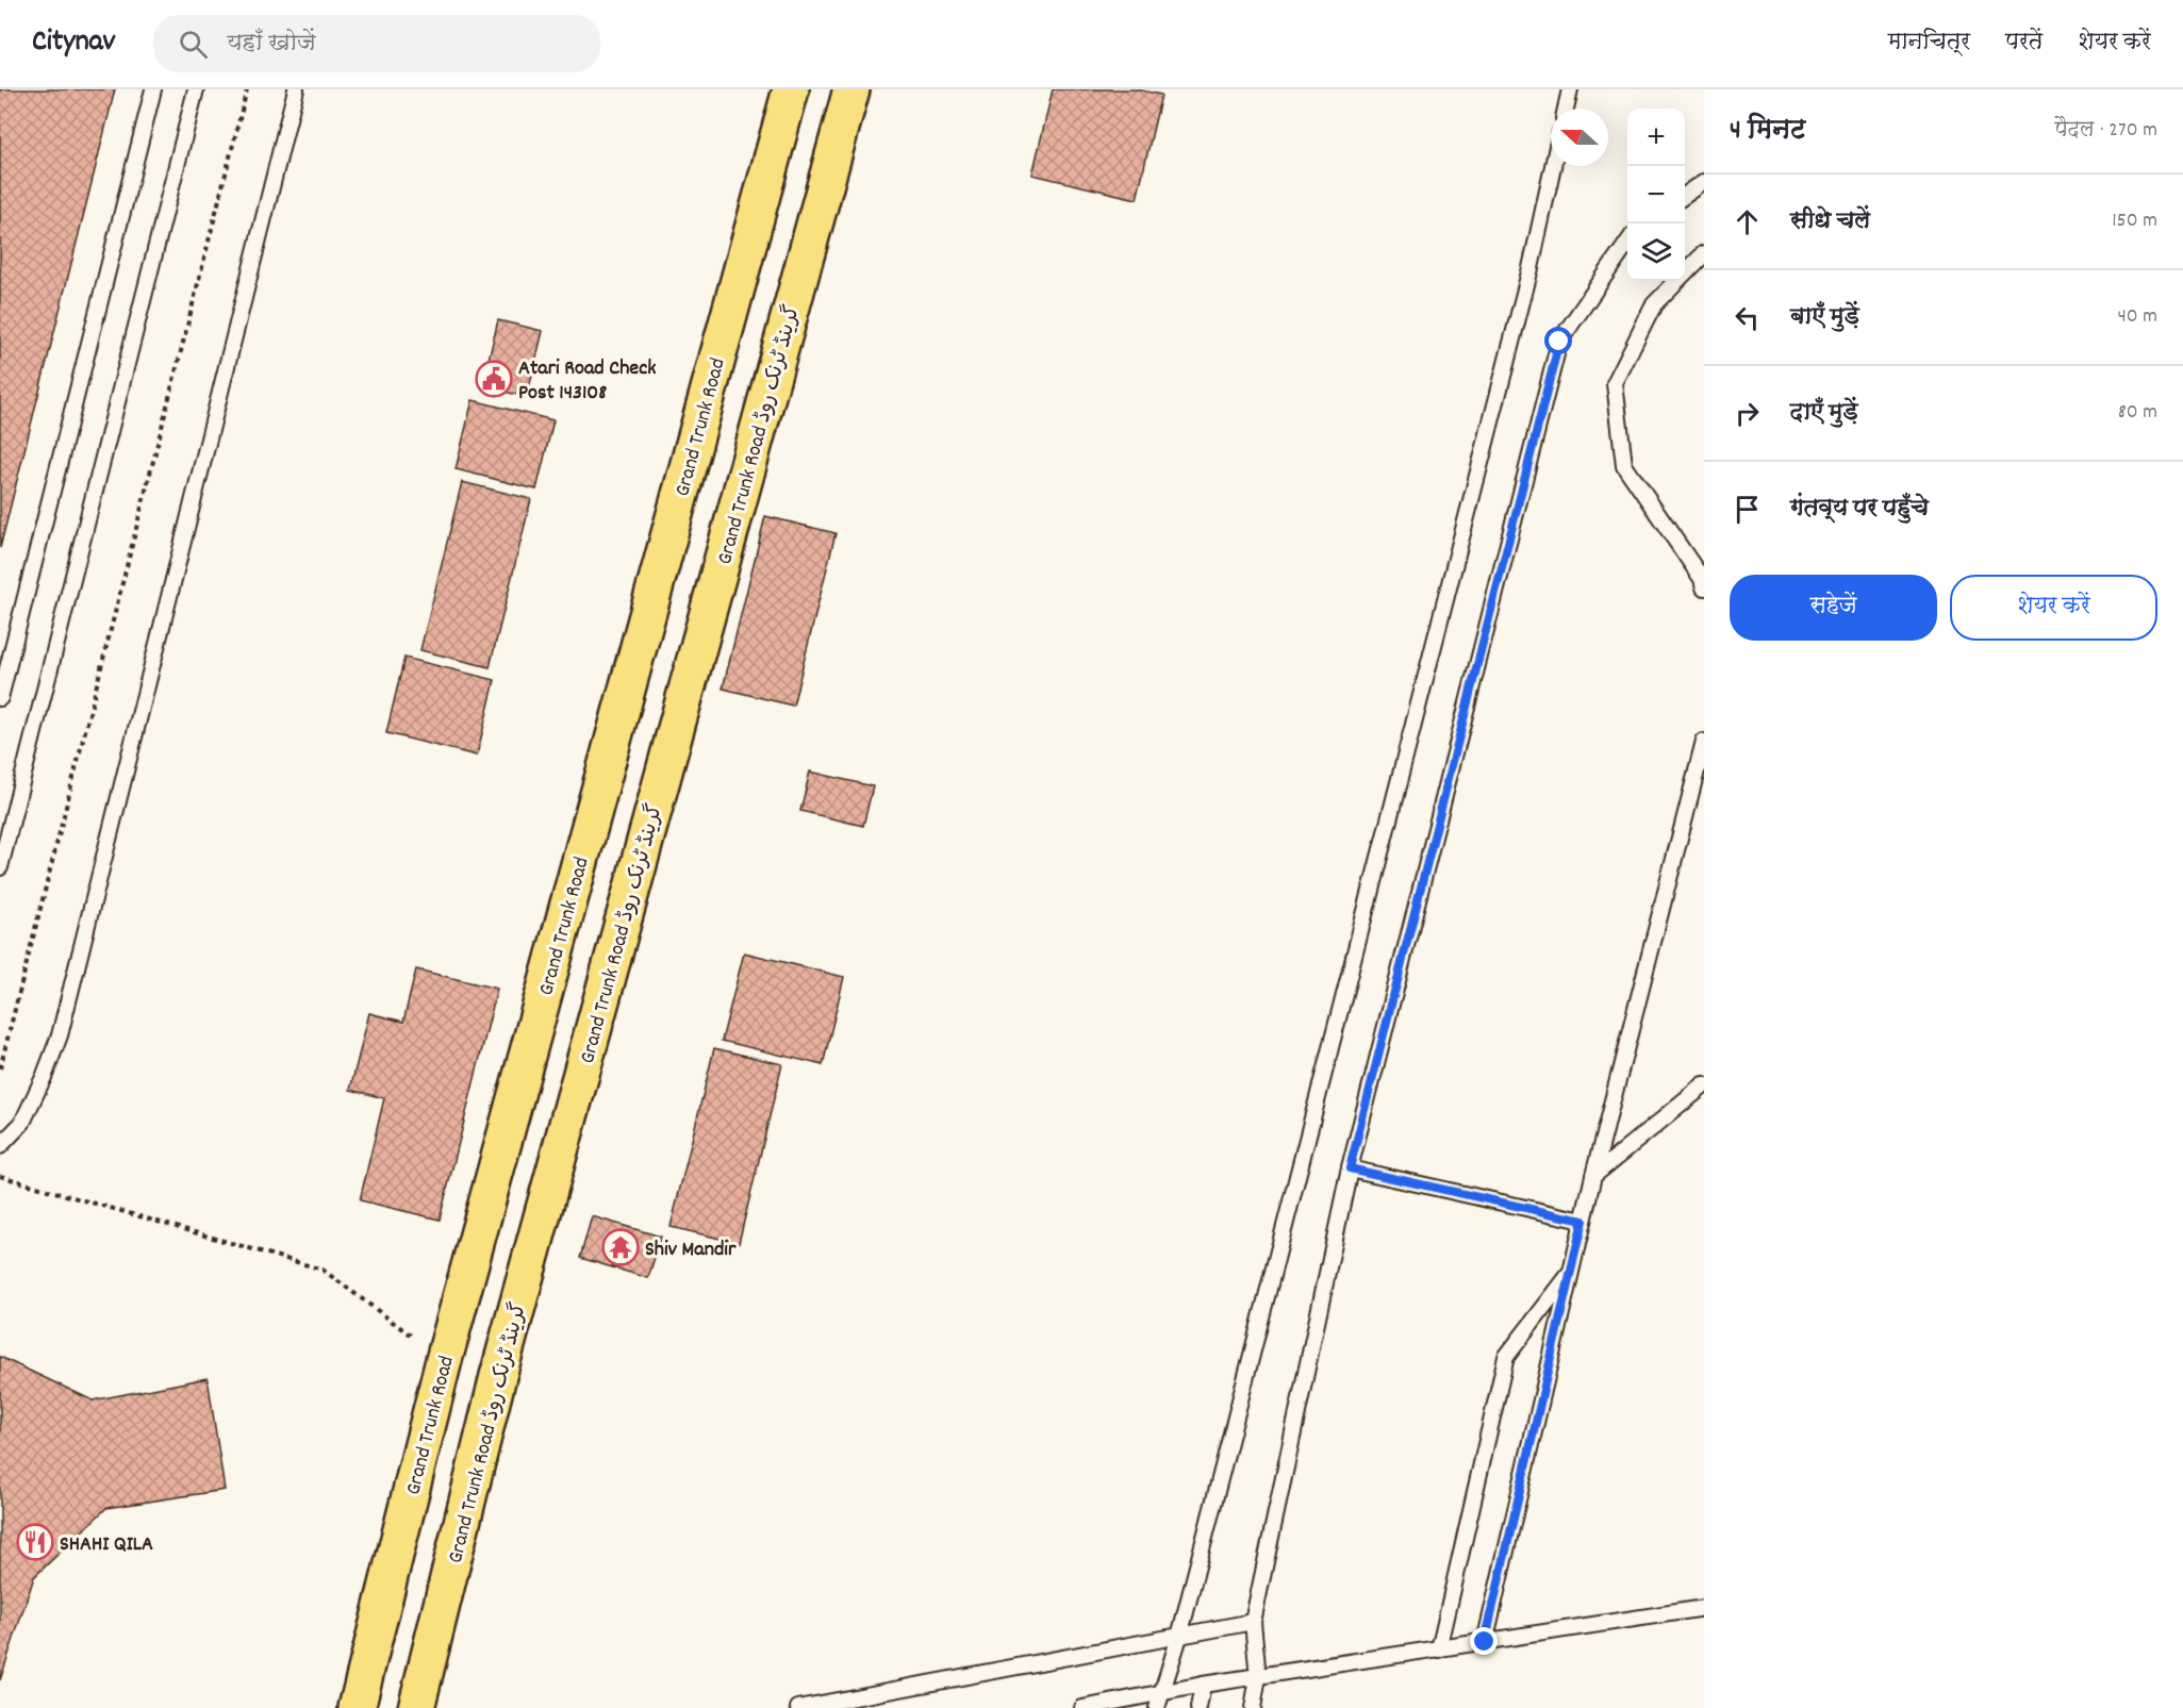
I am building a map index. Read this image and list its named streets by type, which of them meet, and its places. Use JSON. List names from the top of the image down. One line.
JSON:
{"streets":{"highway":["Grand Trunk Road","Grand Trunk Road گرینڈ ٹرنک روڈ"]},"places":{"public building":["Atari Road Check Post 143108"],"temple":["Shiv Mandir"],"restaurant":["SHAHI QILA"]},"north":"left","page":{"header":"Citynav","search":"यहाँ खोजें","nav":["मानचित्र","परतें","शेयर करें"],"heading":["4 मिनट","पैदल · 270 m"],"map_buttons":["+","−"],"list":[["सीधे चलें","150 m"],["बाएँ मुड़ें","40 m"],["दाएँ मुड़ें","80 m"],"गंतव्य पर पहुँचे"],"buttons":["सहेजें","शेयर करें"]}}
